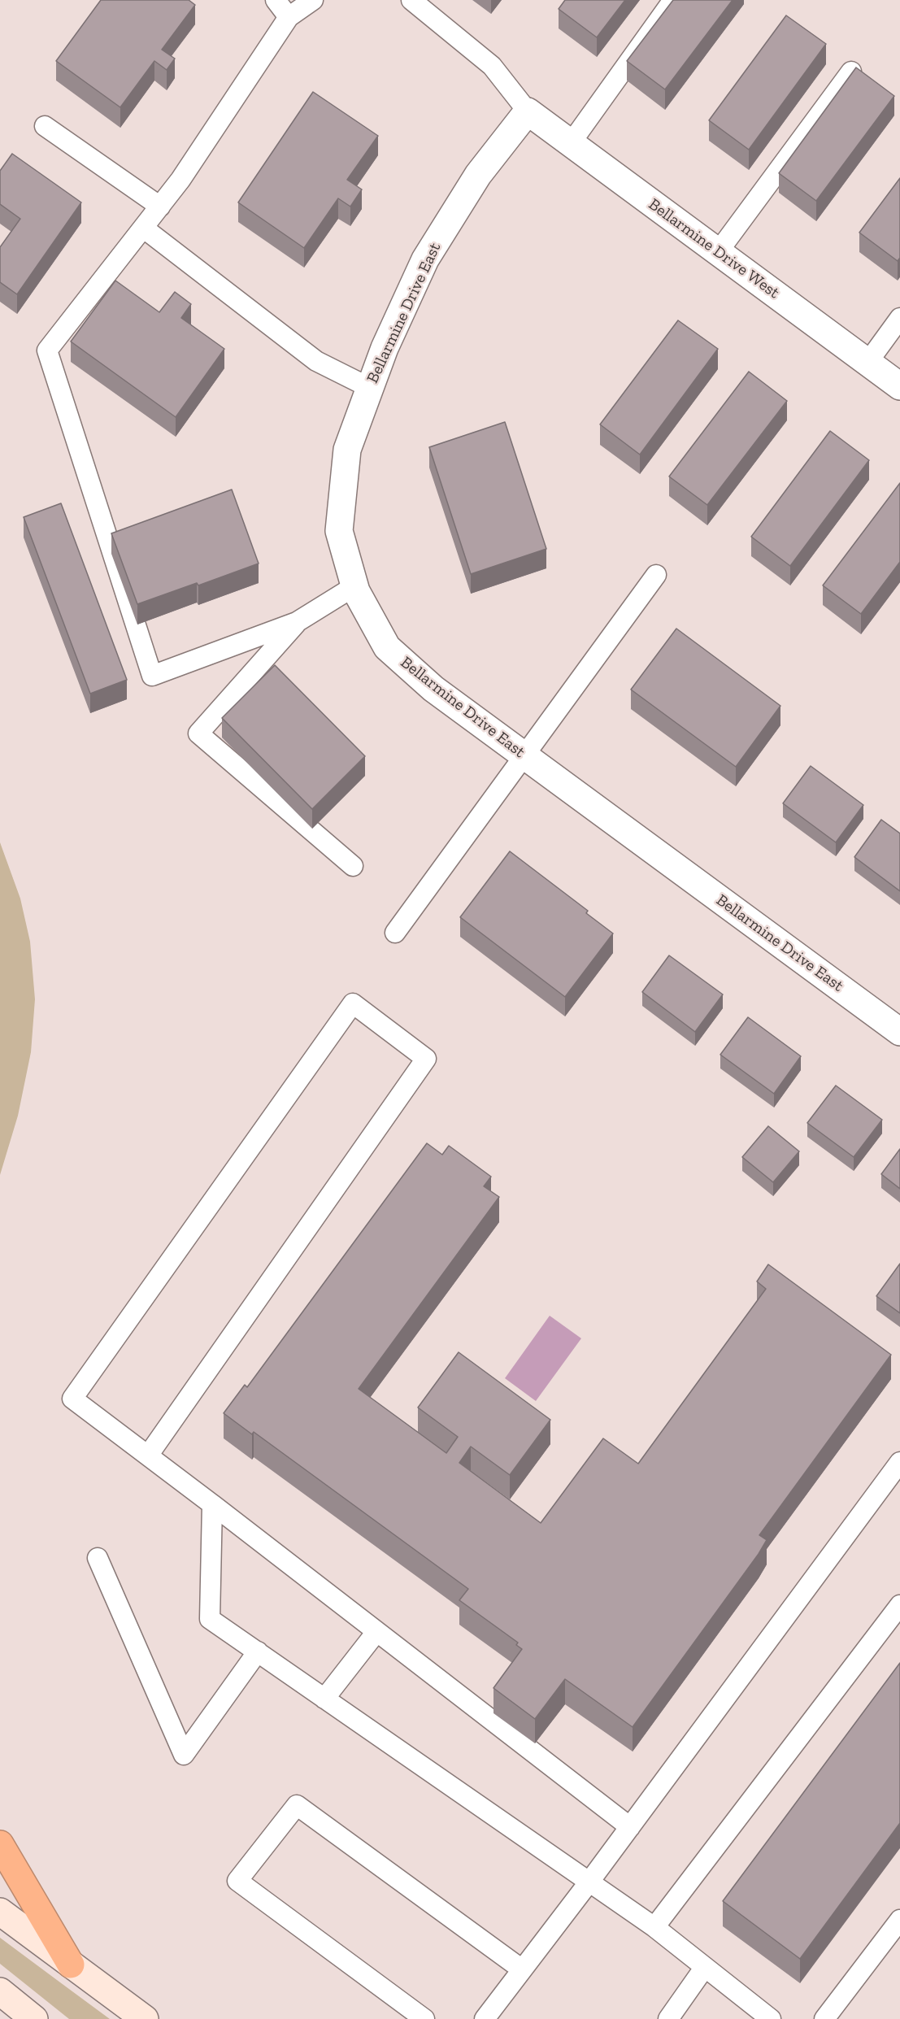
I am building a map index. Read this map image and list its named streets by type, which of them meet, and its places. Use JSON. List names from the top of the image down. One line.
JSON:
{"streets":{"street":["Bellarmine Drive West","Bellarmine Drive East"]},"crossings":[["Bellarmine Drive West","Bellarmine Drive East"]]}
